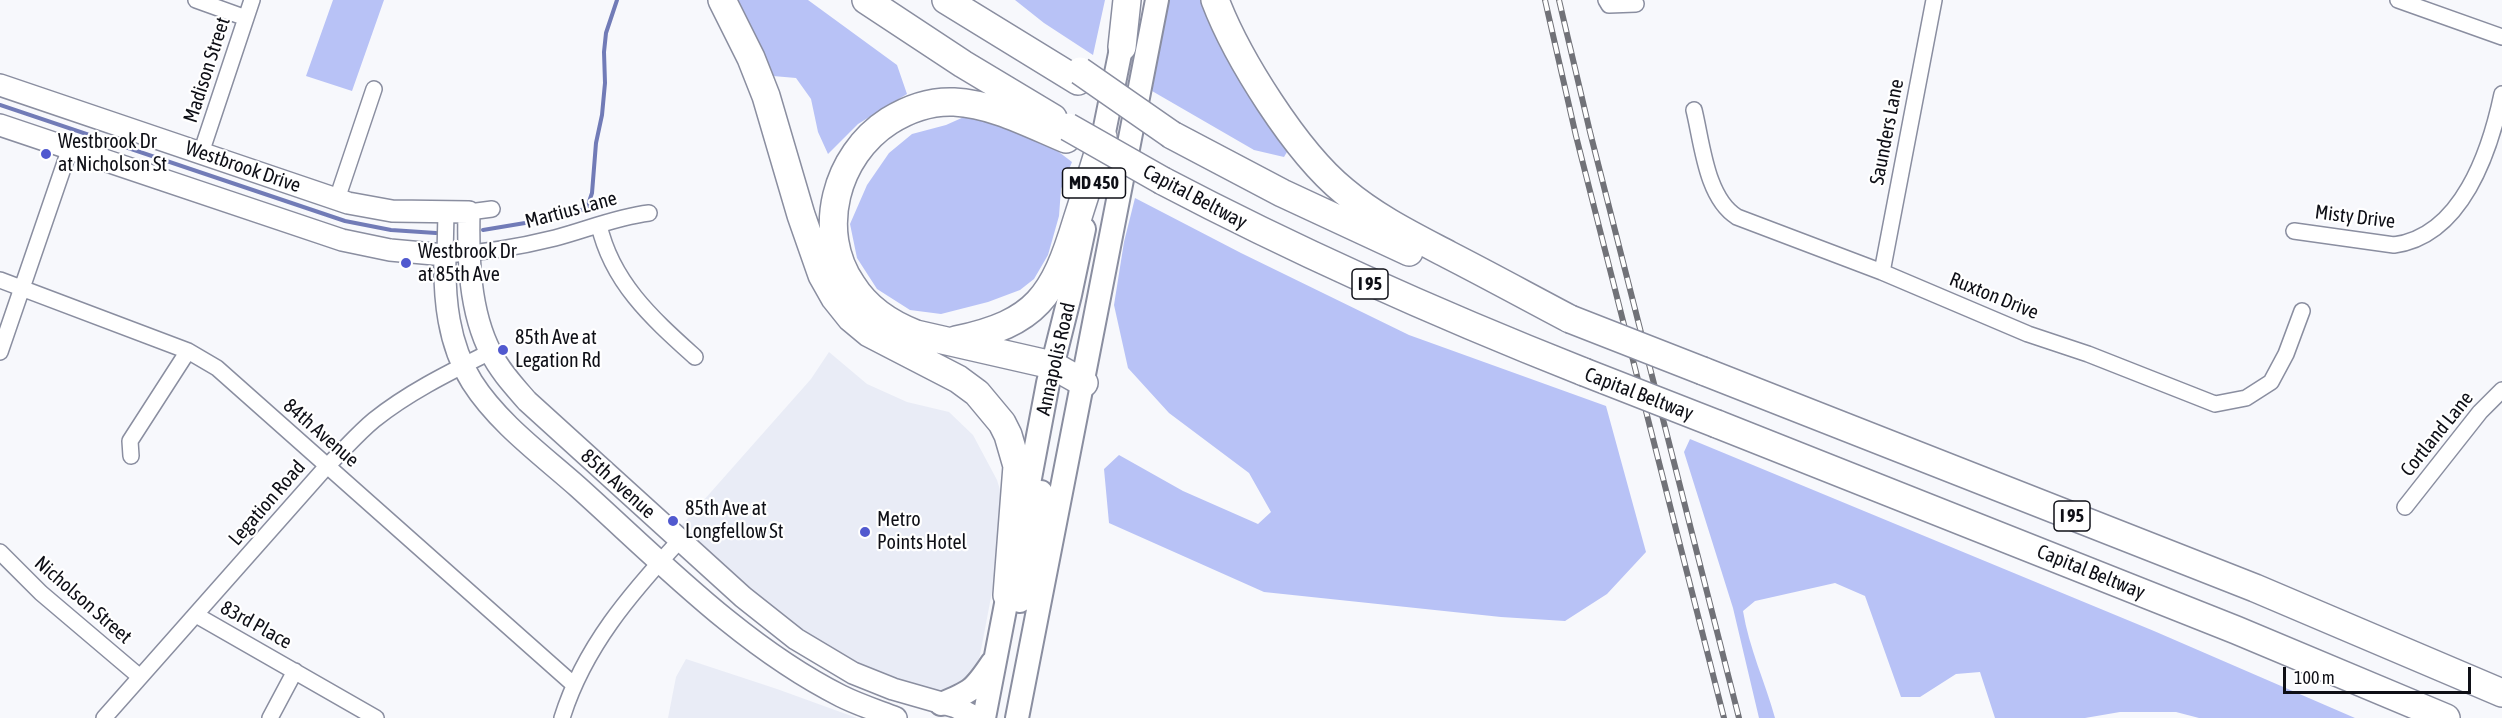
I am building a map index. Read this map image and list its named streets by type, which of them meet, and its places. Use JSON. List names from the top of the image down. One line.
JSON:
{"streets":{"highway":["Capital Beltway","I 95"],"main road":["MD 450","Annapolis Road"],"street":["Madison Street","Saunders Lane","Westbrook Drive","Martius Lane","Misty Drive","Ruxton Drive","84th Avenue","Cortland Lane","85th Avenue","Legation Road","Nicholson Street","83rd Place"]},"crossings":[["Madison Street","Westbrook Drive"],["Saunders Lane","Ruxton Drive"],["Westbrook Drive","Martius Lane"],["Westbrook Drive","85th Avenue"],["Martius Lane","85th Avenue"],["84th Avenue","Legation Road"],["85th Avenue","Legation Road"],["Legation Road","Nicholson Street"],["Legation Road","83rd Place"]],"places":["Westbrook Dr at Nicholson St","Westbrook Dr at 85th Ave","85th Ave at Legation Rd","85th Ave at Longfellow St","Metro Points Hotel"],"scale_bar":"100 m"}
